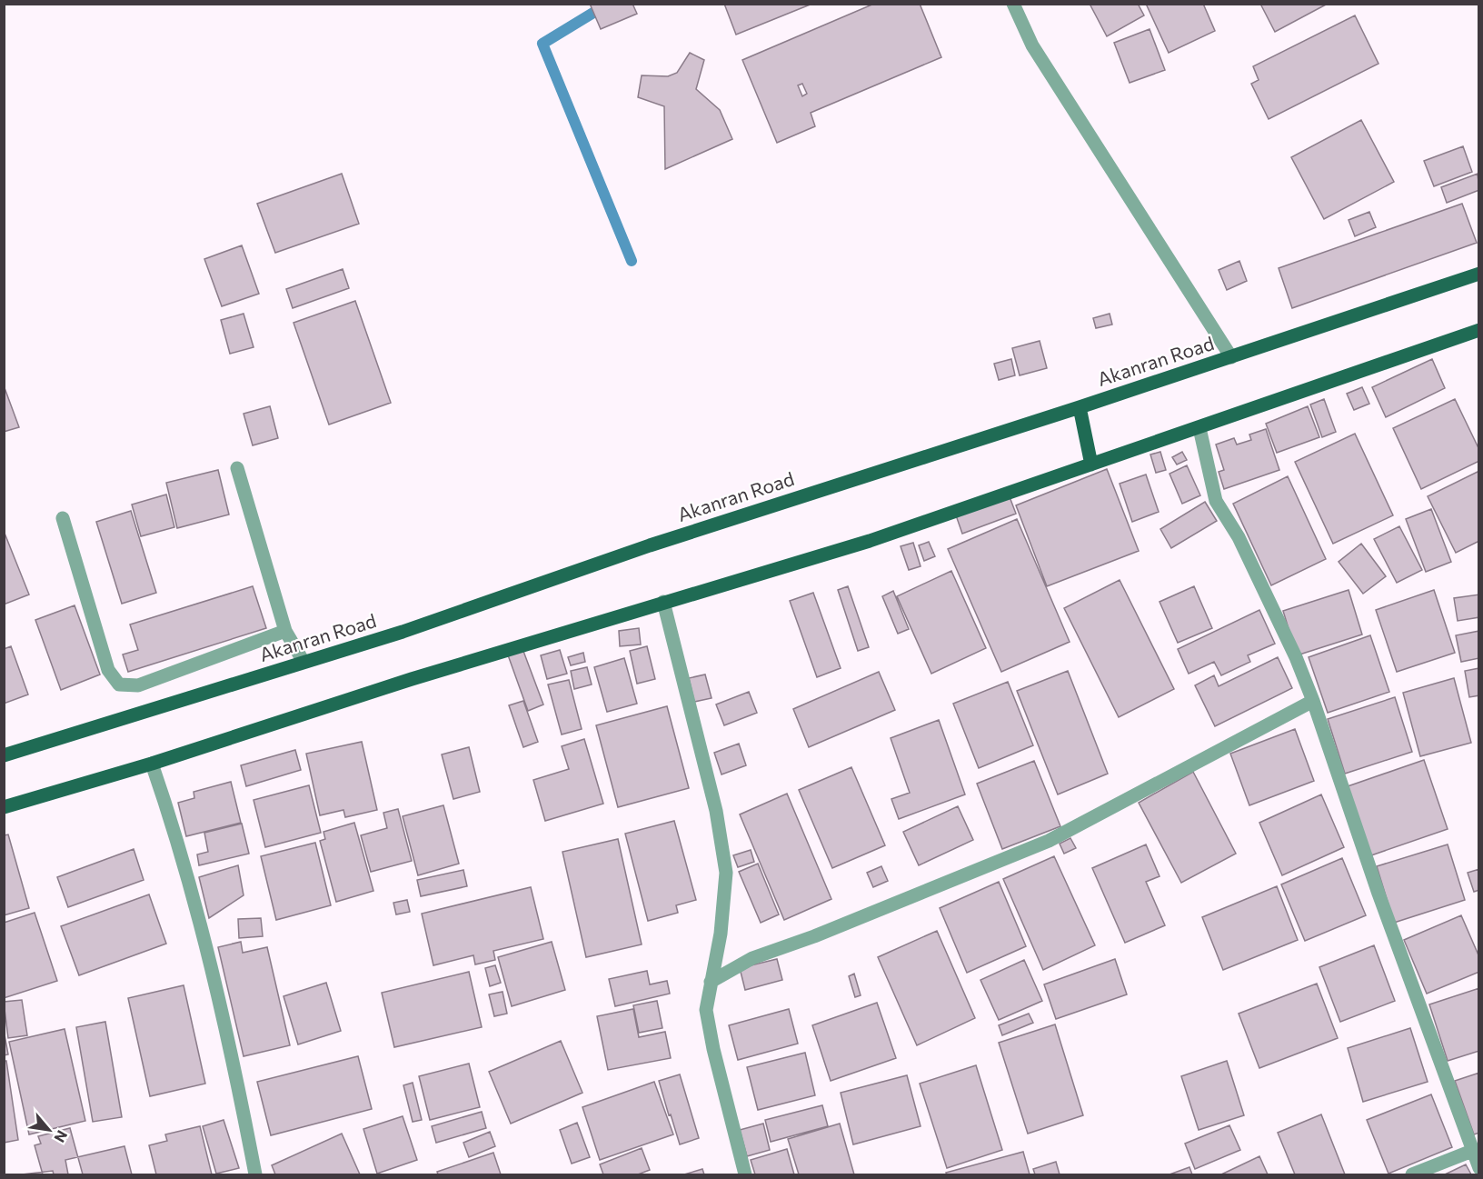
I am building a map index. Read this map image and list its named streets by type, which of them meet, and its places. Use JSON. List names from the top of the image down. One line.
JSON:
{"streets":{"main road":["Akanran Road"]},"north":"bottom right"}
